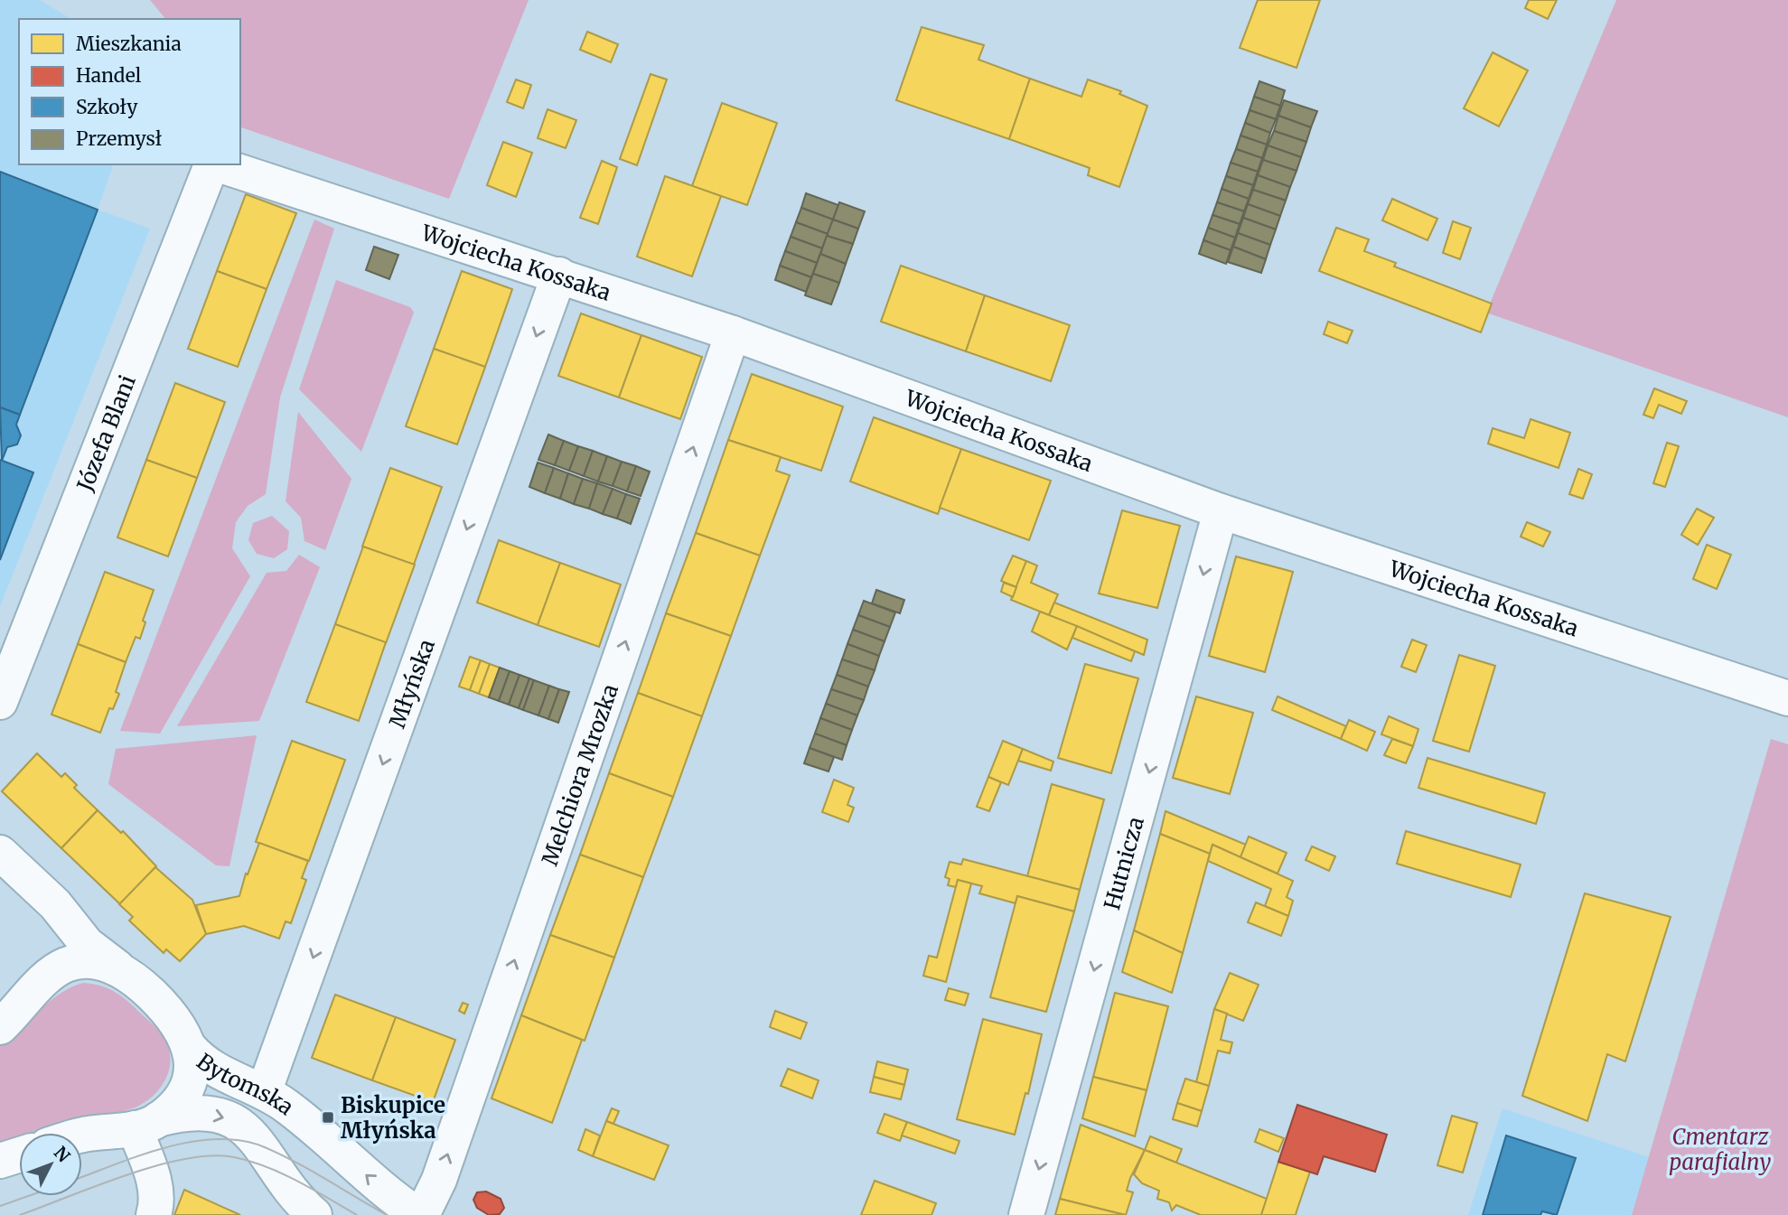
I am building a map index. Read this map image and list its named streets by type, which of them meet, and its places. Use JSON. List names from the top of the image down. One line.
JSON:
{"streets":{"street":["Wojciecha Kossaka","Józefa Blani","Młyńska","Melchiora Mrozka","Hutnicza","Bytomska"]},"crossings":[["Wojciecha Kossaka","Młyńska"],["Wojciecha Kossaka","Melchiora Mrozka"],["Wojciecha Kossaka","Hutnicza"],["Młyńska","Bytomska"],["Melchiora Mrozka","Bytomska"]],"one_way":["Młyńska","Melchiora Mrozka","Hutnicza"],"parks":["Cmentarz parafialny"],"places":{"transit":["Biskupice Młyńska"]},"legend":["Mieszkania","Handel","Szkoły","Przemysł"],"north":"top right"}
